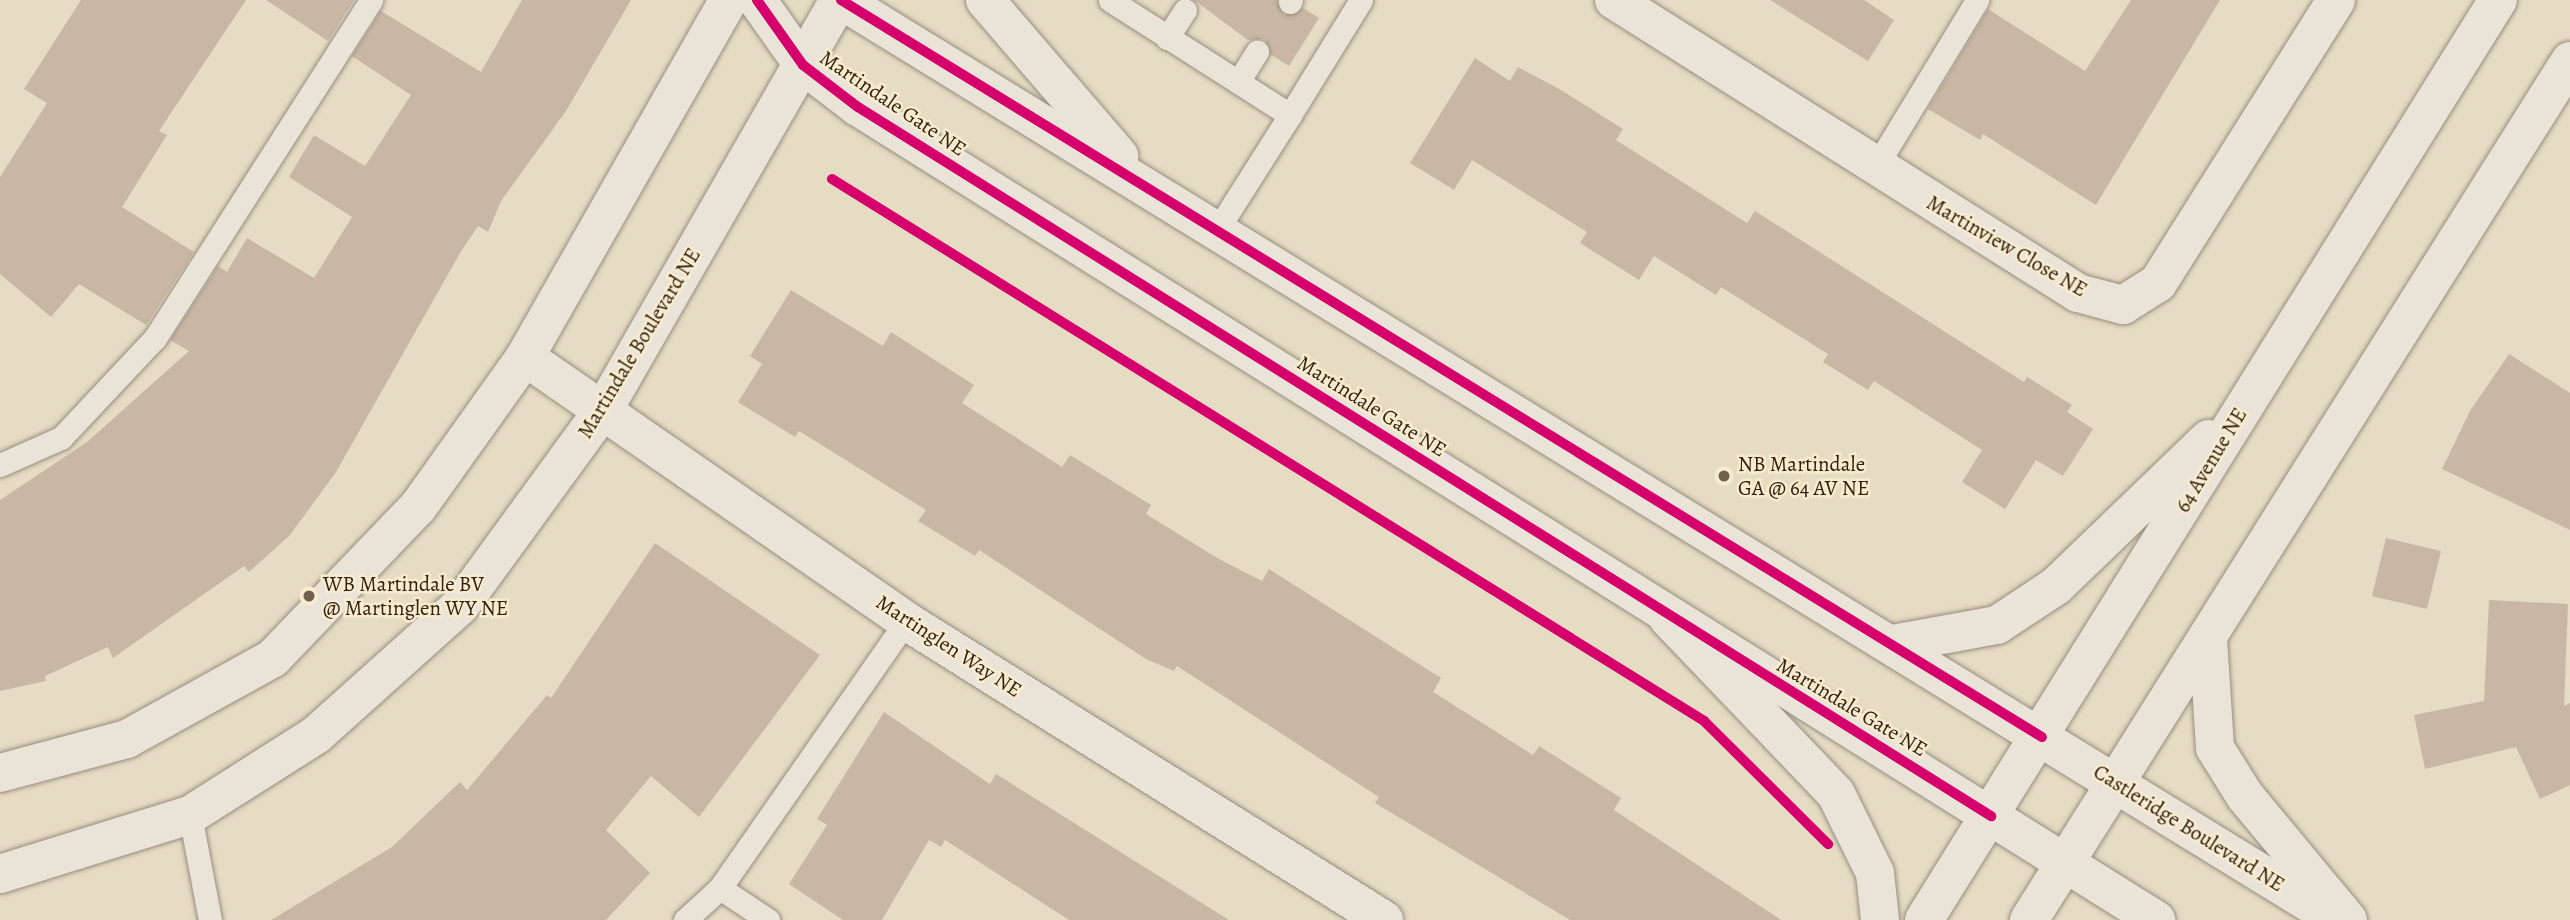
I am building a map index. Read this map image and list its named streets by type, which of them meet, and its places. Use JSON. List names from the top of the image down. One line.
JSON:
{"streets":{"street":["Martindale Gate NE","Martinview Close NE","Martindale Boulevard NE","64 Avenue NE","Martinglen Way NE","Castleridge Boulevard NE"]},"crossings":[["Martindale Gate NE","Martindale Boulevard NE"],["Martindale Gate NE","64 Avenue NE"],["Martindale Boulevard NE","Martinglen Way NE"],["64 Avenue NE","Castleridge Boulevard NE"]],"places":["NB Martindale GA @ 64 AV NE","WB Martindale BV @ Martinglen WY NE"]}
